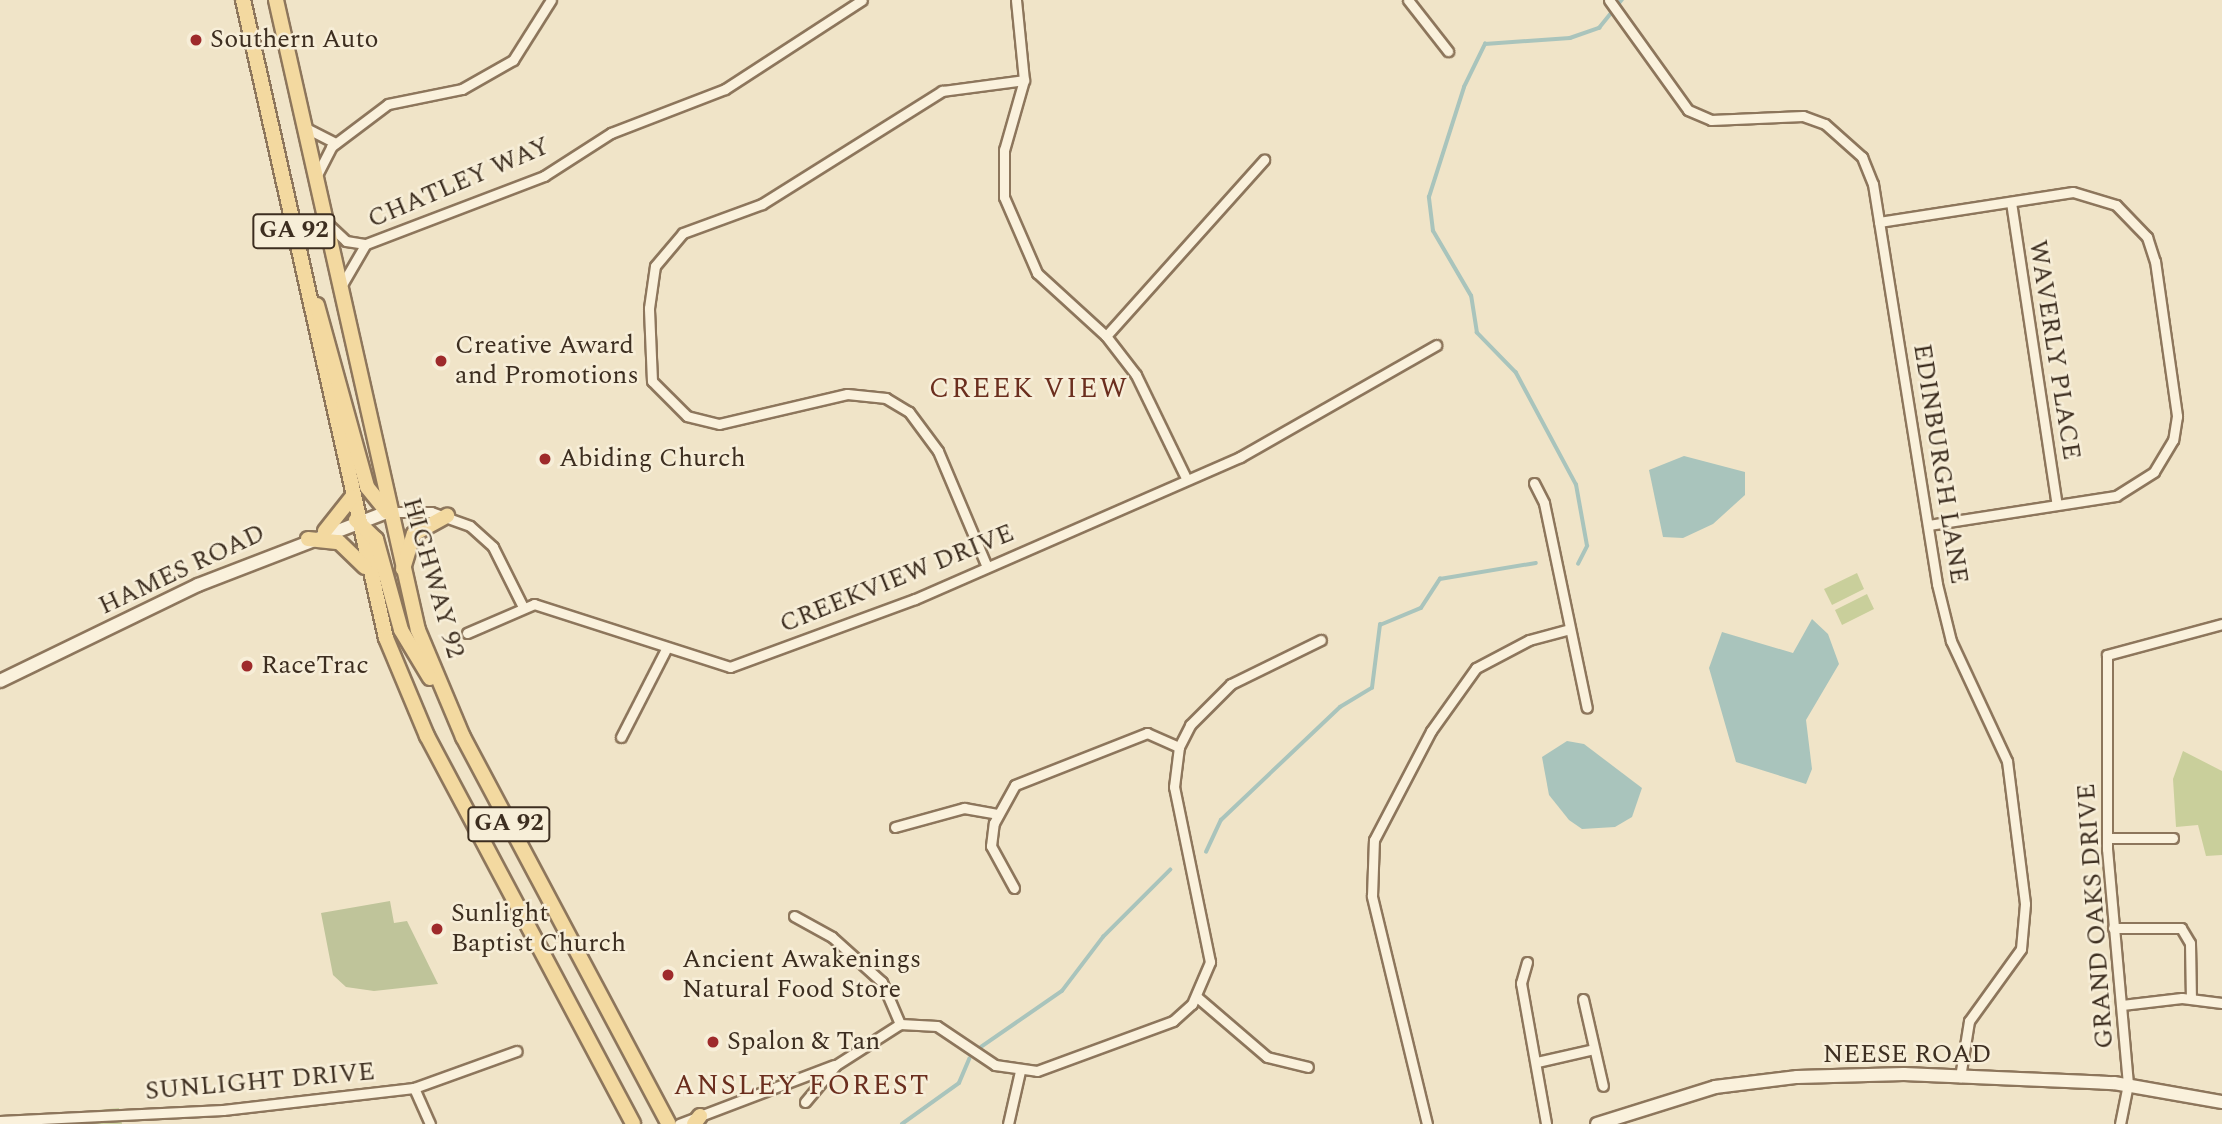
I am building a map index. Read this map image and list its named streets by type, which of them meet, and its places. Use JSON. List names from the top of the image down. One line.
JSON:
{"streets":{"main road":["GA 92","HIGHWAY 92"],"street":["CHATLEY WAY","WAVERLY PLACE","EDINBURGH LANE","HAMES ROAD","CREEKVIEW DRIVE","GRAND OAKS DRIVE","NEESE ROAD","SUNLIGHT DRIVE"]},"crossings":[["CHATLEY WAY","HIGHWAY 92"],["GA 92","HAMES ROAD"],["EDINBURGH LANE","NEESE ROAD"],["HAMES ROAD","HIGHWAY 92"],["GRAND OAKS DRIVE","NEESE ROAD"]],"districts":["CREEK VIEW","ANSLEY FOREST"],"places":["Southern Auto","Creative Award and Promotions","Abiding Church","RaceTrac","Sunlight Baptist Church","Ancient Awakenings Natural Food Store","Spalon & Tan"]}
